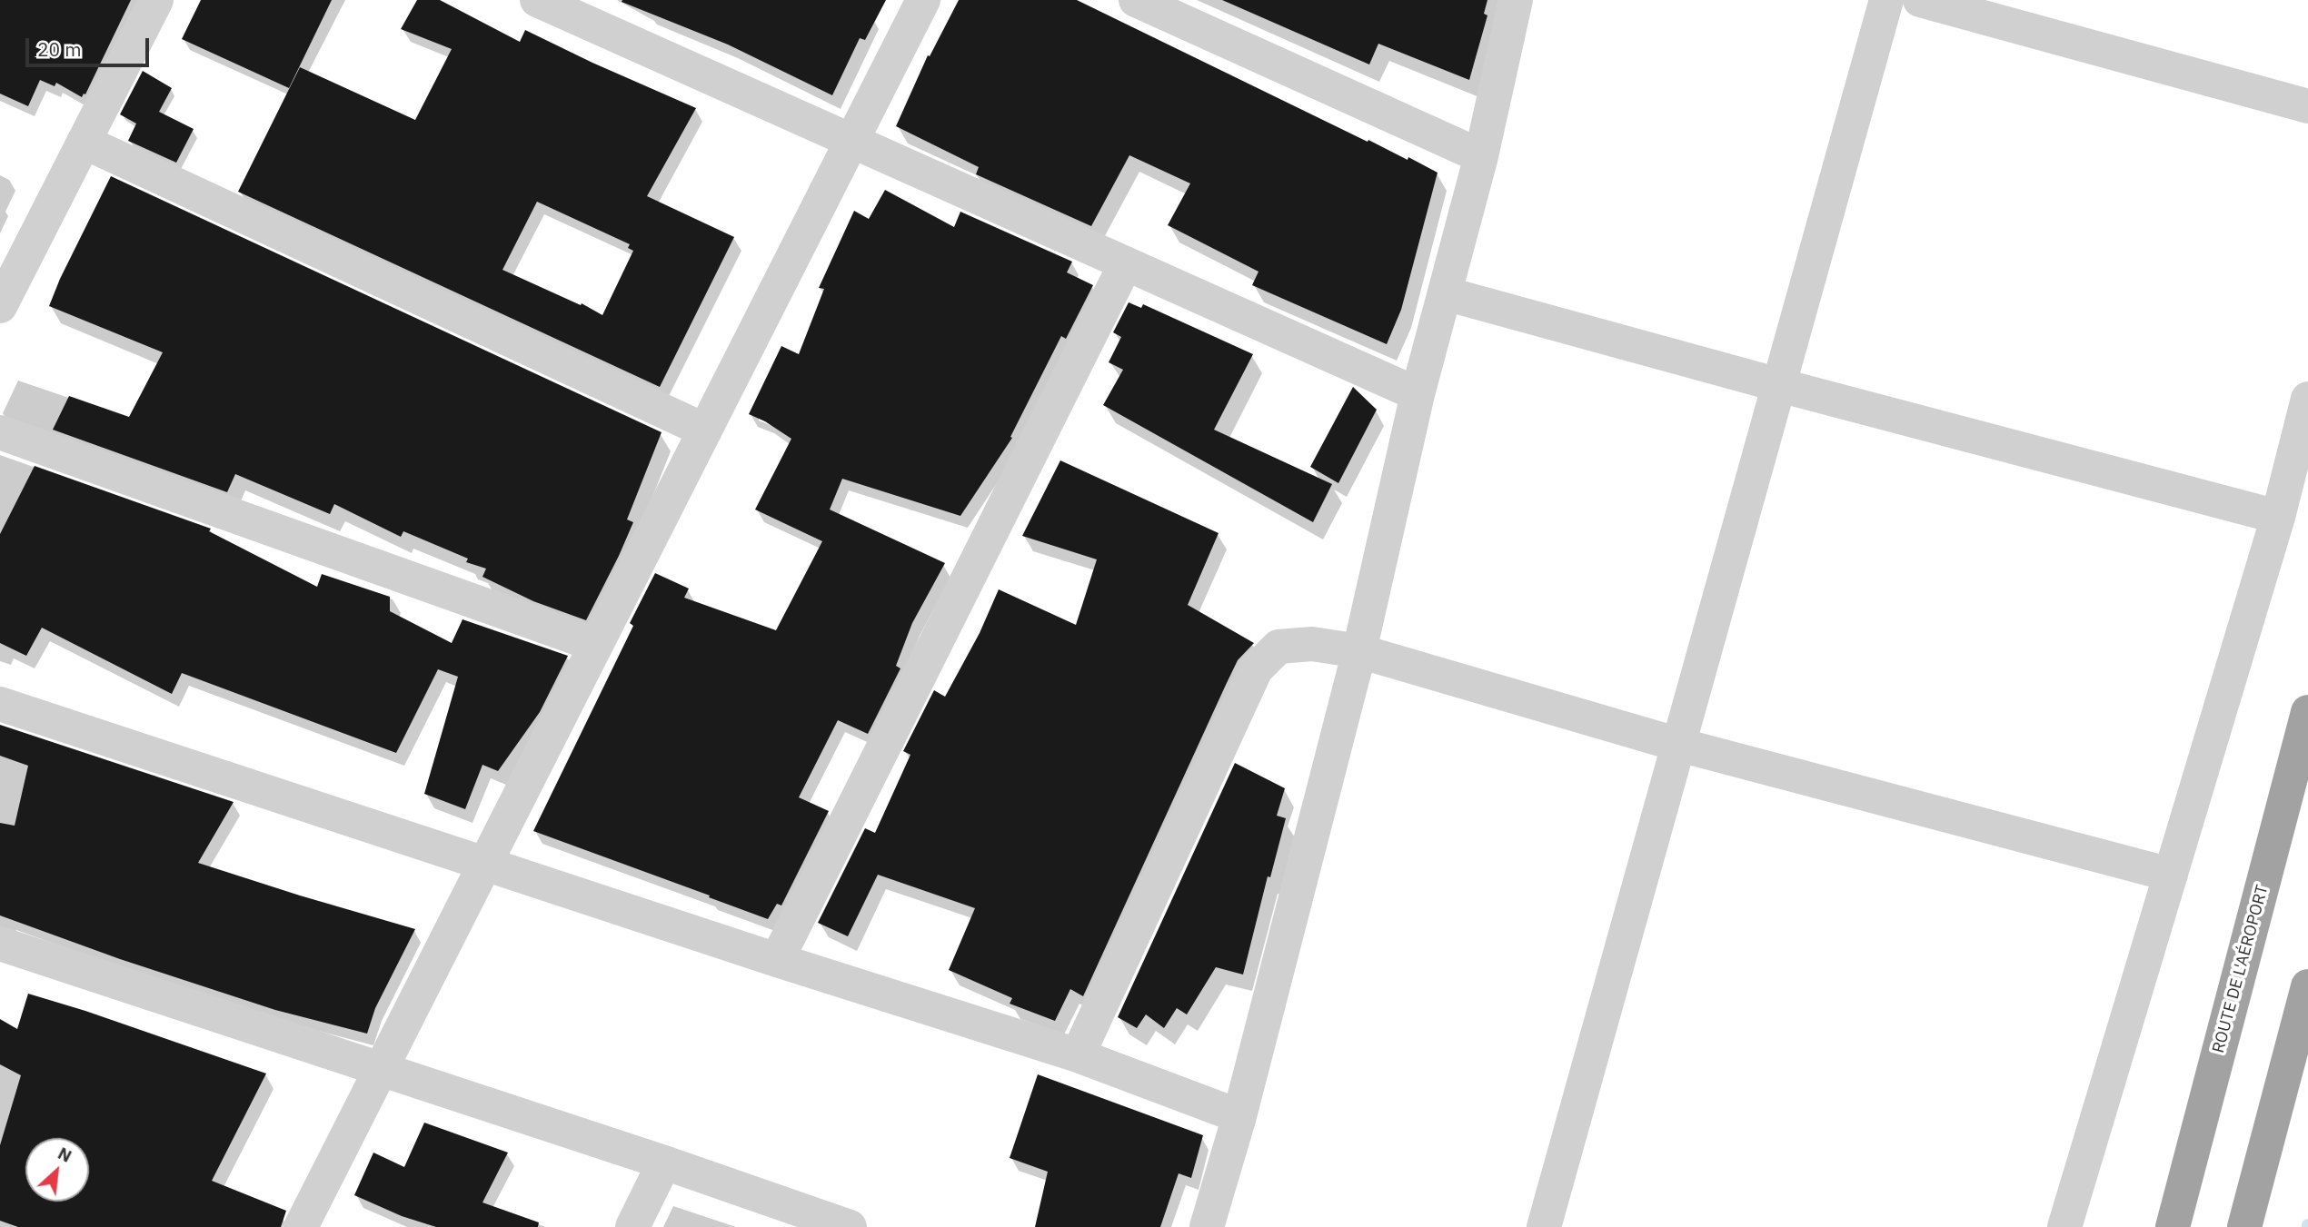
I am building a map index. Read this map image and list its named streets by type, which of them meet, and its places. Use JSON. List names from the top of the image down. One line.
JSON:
{"streets":{"highway":["ROUTE DE L'AÉROPORT"]},"scale_bar":"20 m","north":"top right"}
